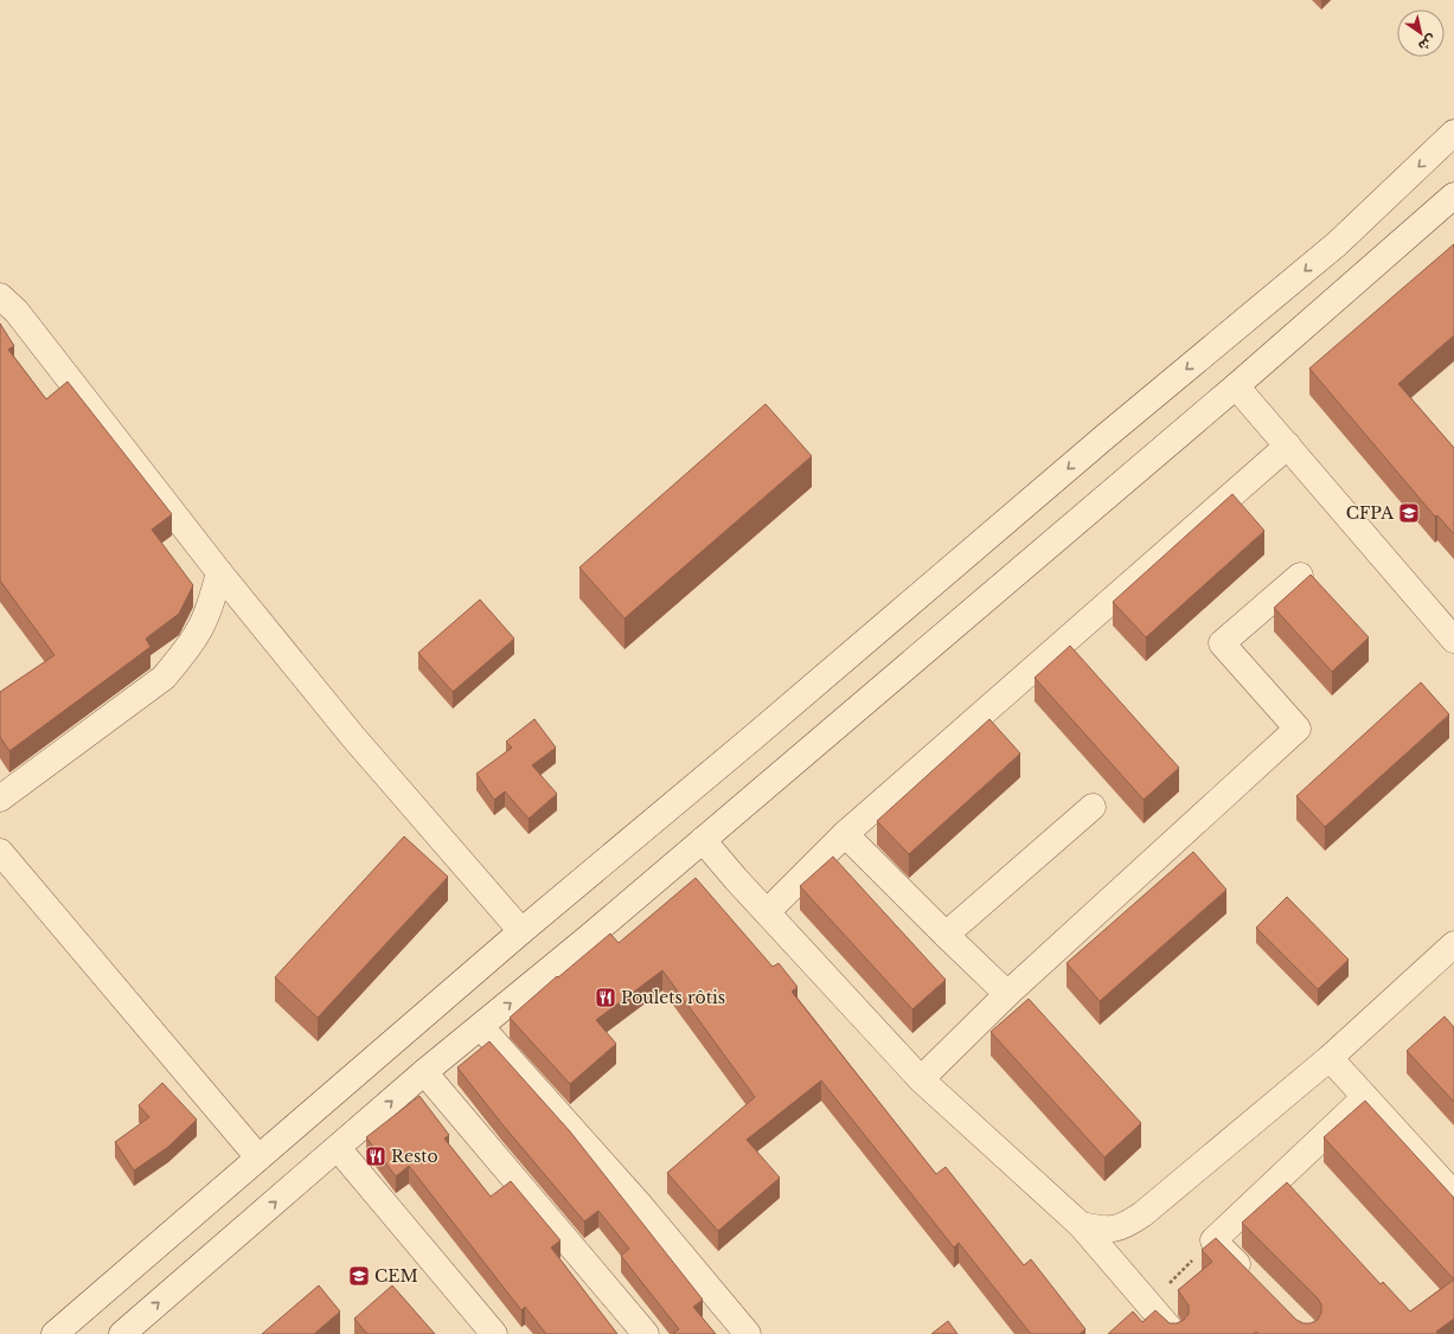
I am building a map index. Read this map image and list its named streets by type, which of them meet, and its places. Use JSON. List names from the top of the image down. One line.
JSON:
{"places":{"school or university":["CFPA","CEM"],"restaurant":["Poulets rôtis","Resto"]},"north":"bottom right"}
